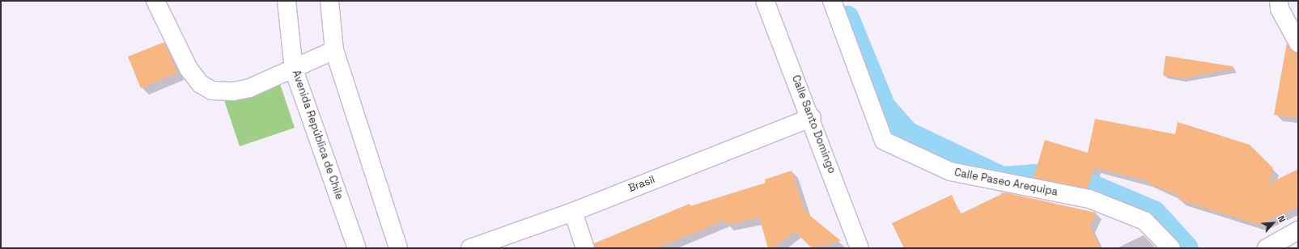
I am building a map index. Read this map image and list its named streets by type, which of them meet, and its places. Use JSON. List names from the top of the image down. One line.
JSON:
{"streets":{"street":["Calle Santo Domingo","Avenida República de Chile","Calle Paseo Arequipa","Brasil"]},"crossings":[["Calle Santo Domingo","Brasil"]],"north":"top right"}
